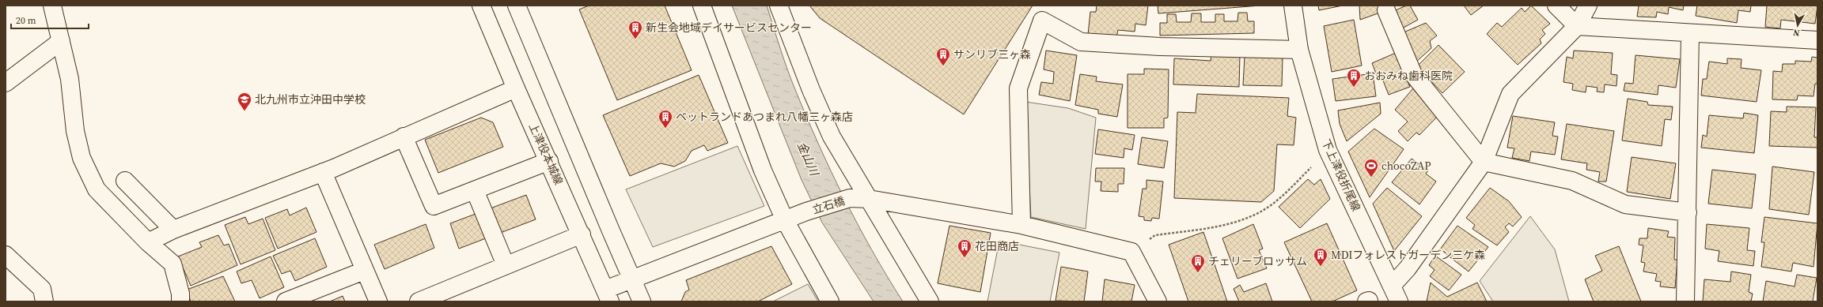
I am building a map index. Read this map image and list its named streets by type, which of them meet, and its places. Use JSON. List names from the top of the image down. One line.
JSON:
{"streets":{"street":["上津役本城線","下上津役折尾線","立石橋"]},"crossings":[["上津役本城線","立石橋"]],"water":["金山川"],"places":{"building":["新生会地域デイサービスセンター","サンリブ三ヶ森","おおみね歯科医院","ペットランドあつまれ八幡三ヶ森店","花田商店","MDIフォレストガーデン三ケ森","チェリーブロッサム"],"school or university":["北九州市立沖田中学校"],"sports":["chocoZAP"]},"scale_bar":"20 m","north":"bottom"}
